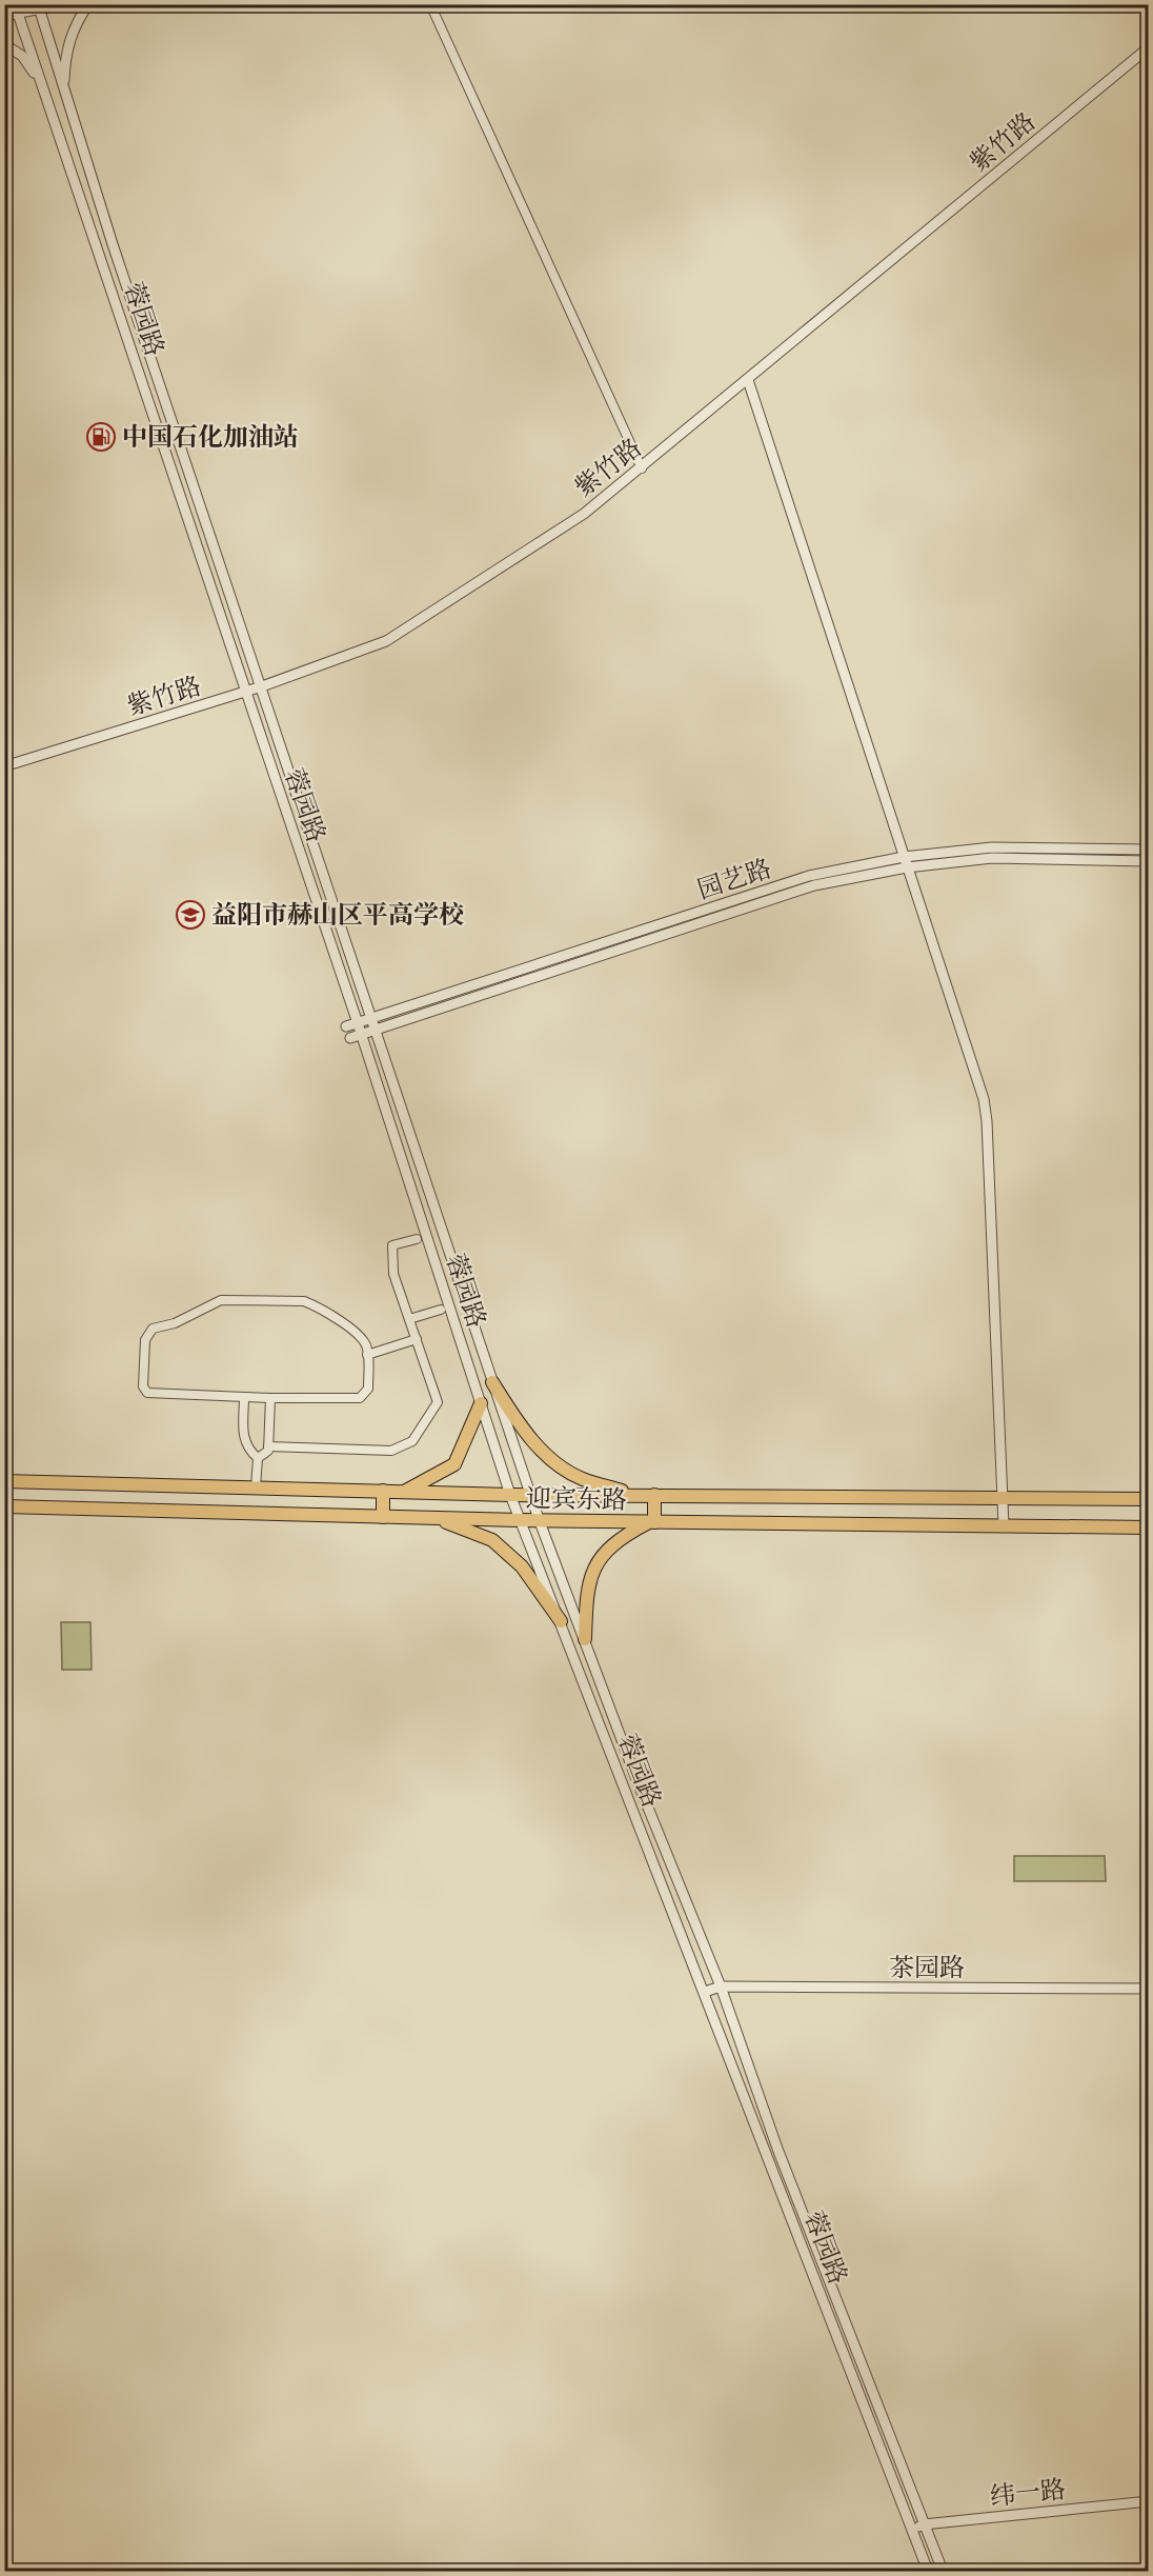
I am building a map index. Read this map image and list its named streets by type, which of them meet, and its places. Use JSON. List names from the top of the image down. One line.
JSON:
{"streets":{"highway":["迎宾东路"],"street":["紫竹路","蓉园路","园艺路","茶园路","纬一路"]},"crossings":[["紫竹路","蓉园路"],["蓉园路","园艺路"],["蓉园路","迎宾东路"],["蓉园路","茶园路"],["蓉园路","纬一路"]],"places":{"fuel station":["中国石化加油站"],"school or university":["益阳市赫山区平高学校"]}}
